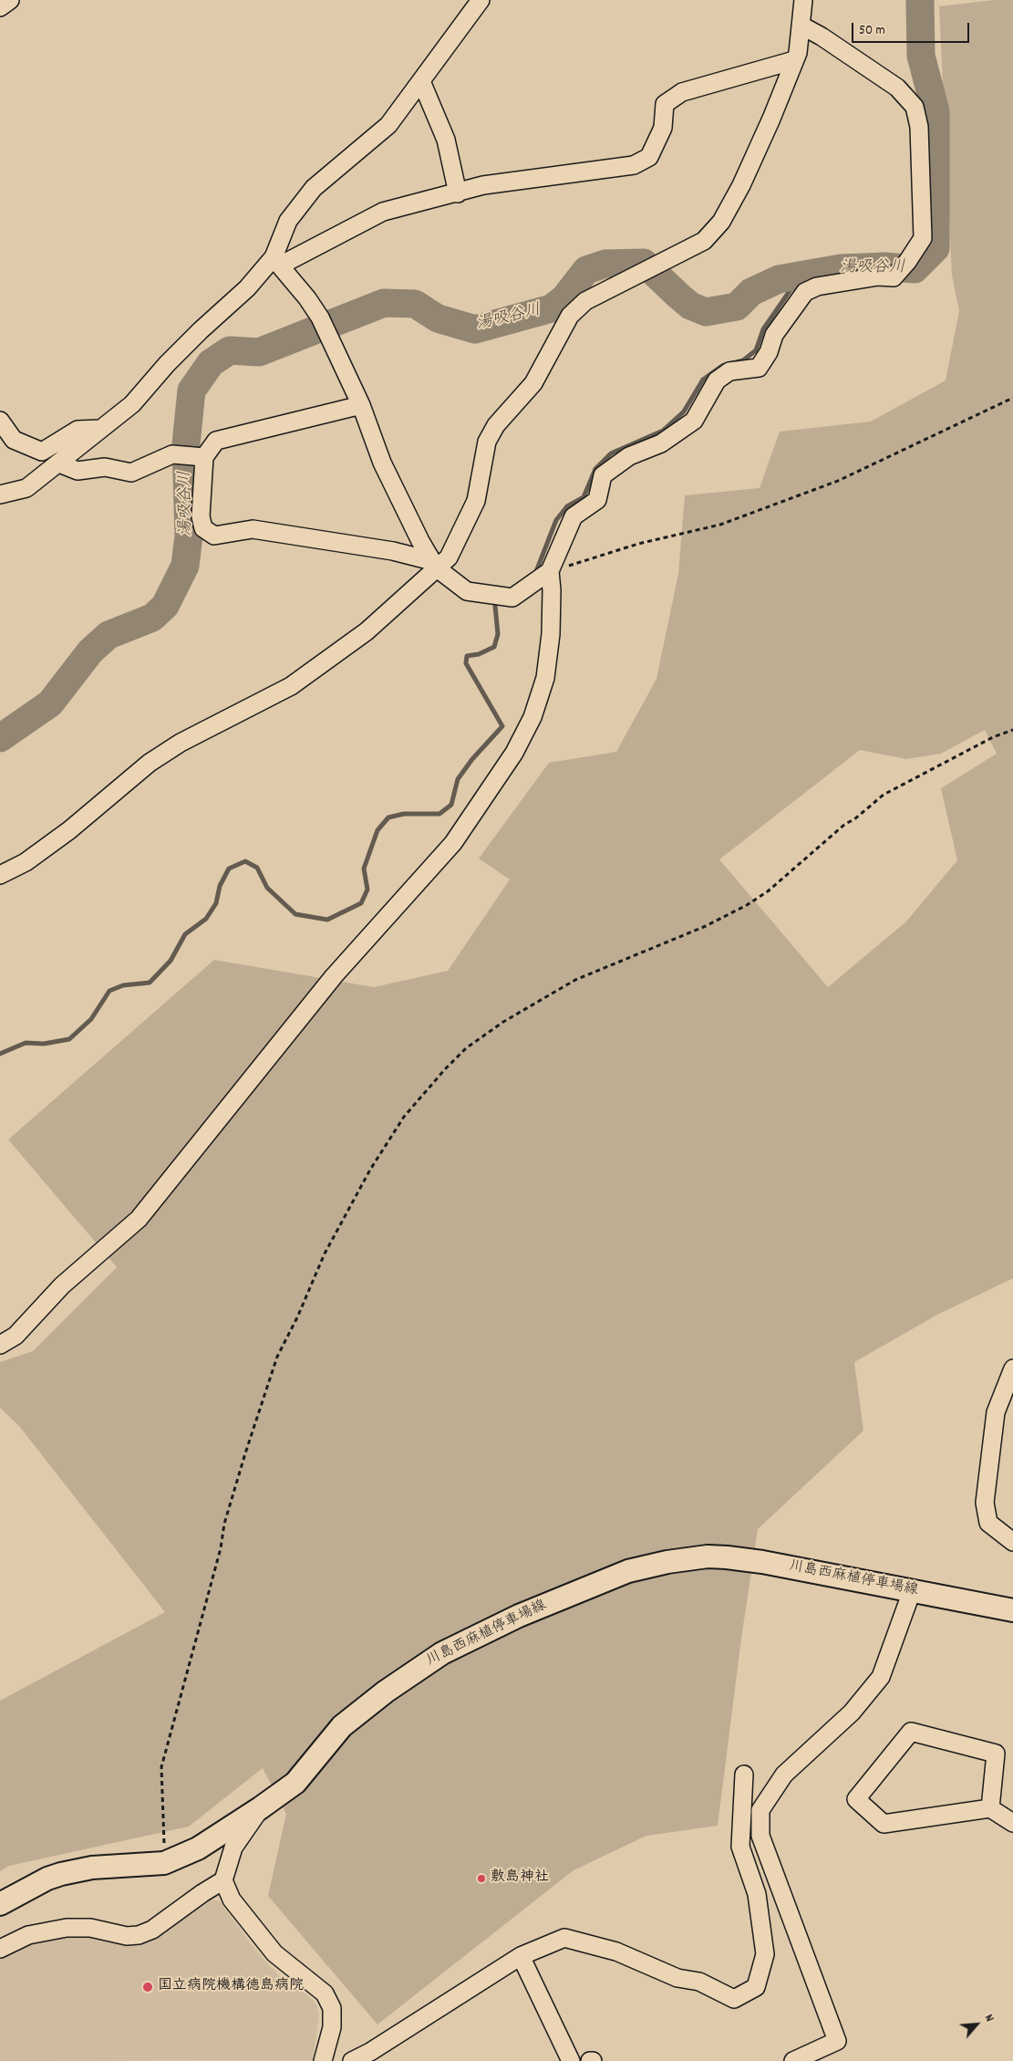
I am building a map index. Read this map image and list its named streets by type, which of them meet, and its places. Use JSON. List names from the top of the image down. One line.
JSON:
{"streets":{"main road":["川島西麻植停車場線"]},"water":["湯吸谷川"],"places":["敷島神社","国立病院機構徳島病院"],"scale_bar":"50 m","north":"top right"}
